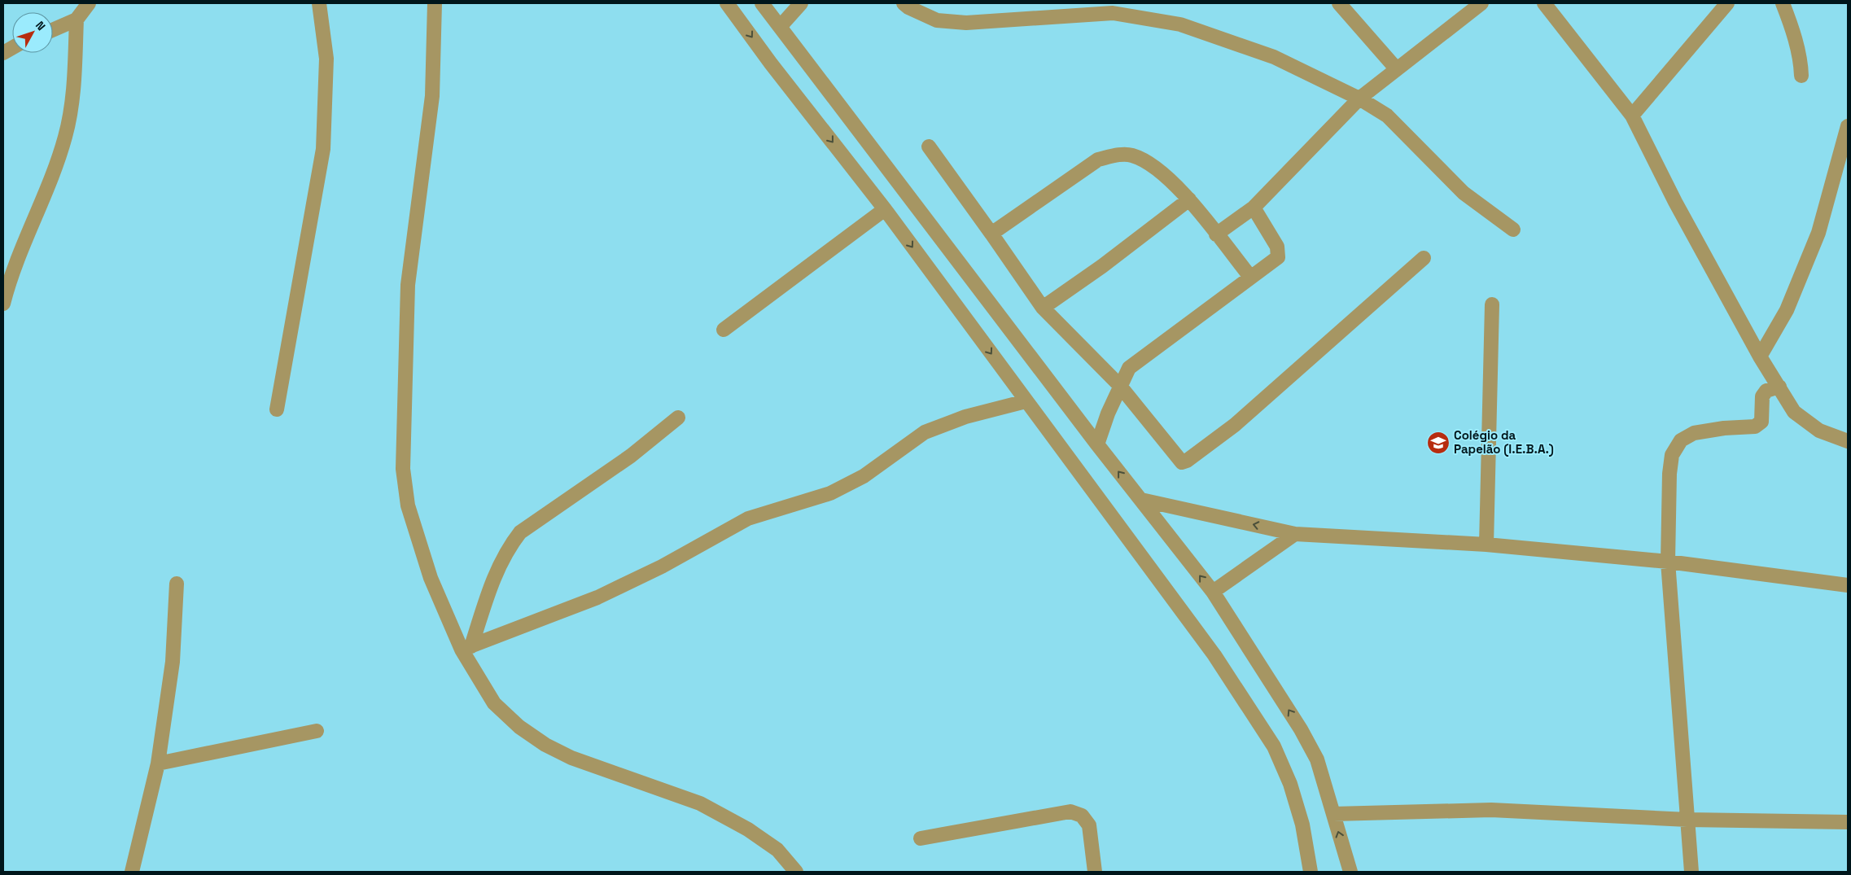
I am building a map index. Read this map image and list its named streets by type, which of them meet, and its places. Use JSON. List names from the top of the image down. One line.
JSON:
{"places":{"school or university":["Colégio da Papelão (I.E.B.A.)"]},"north":"top right"}
